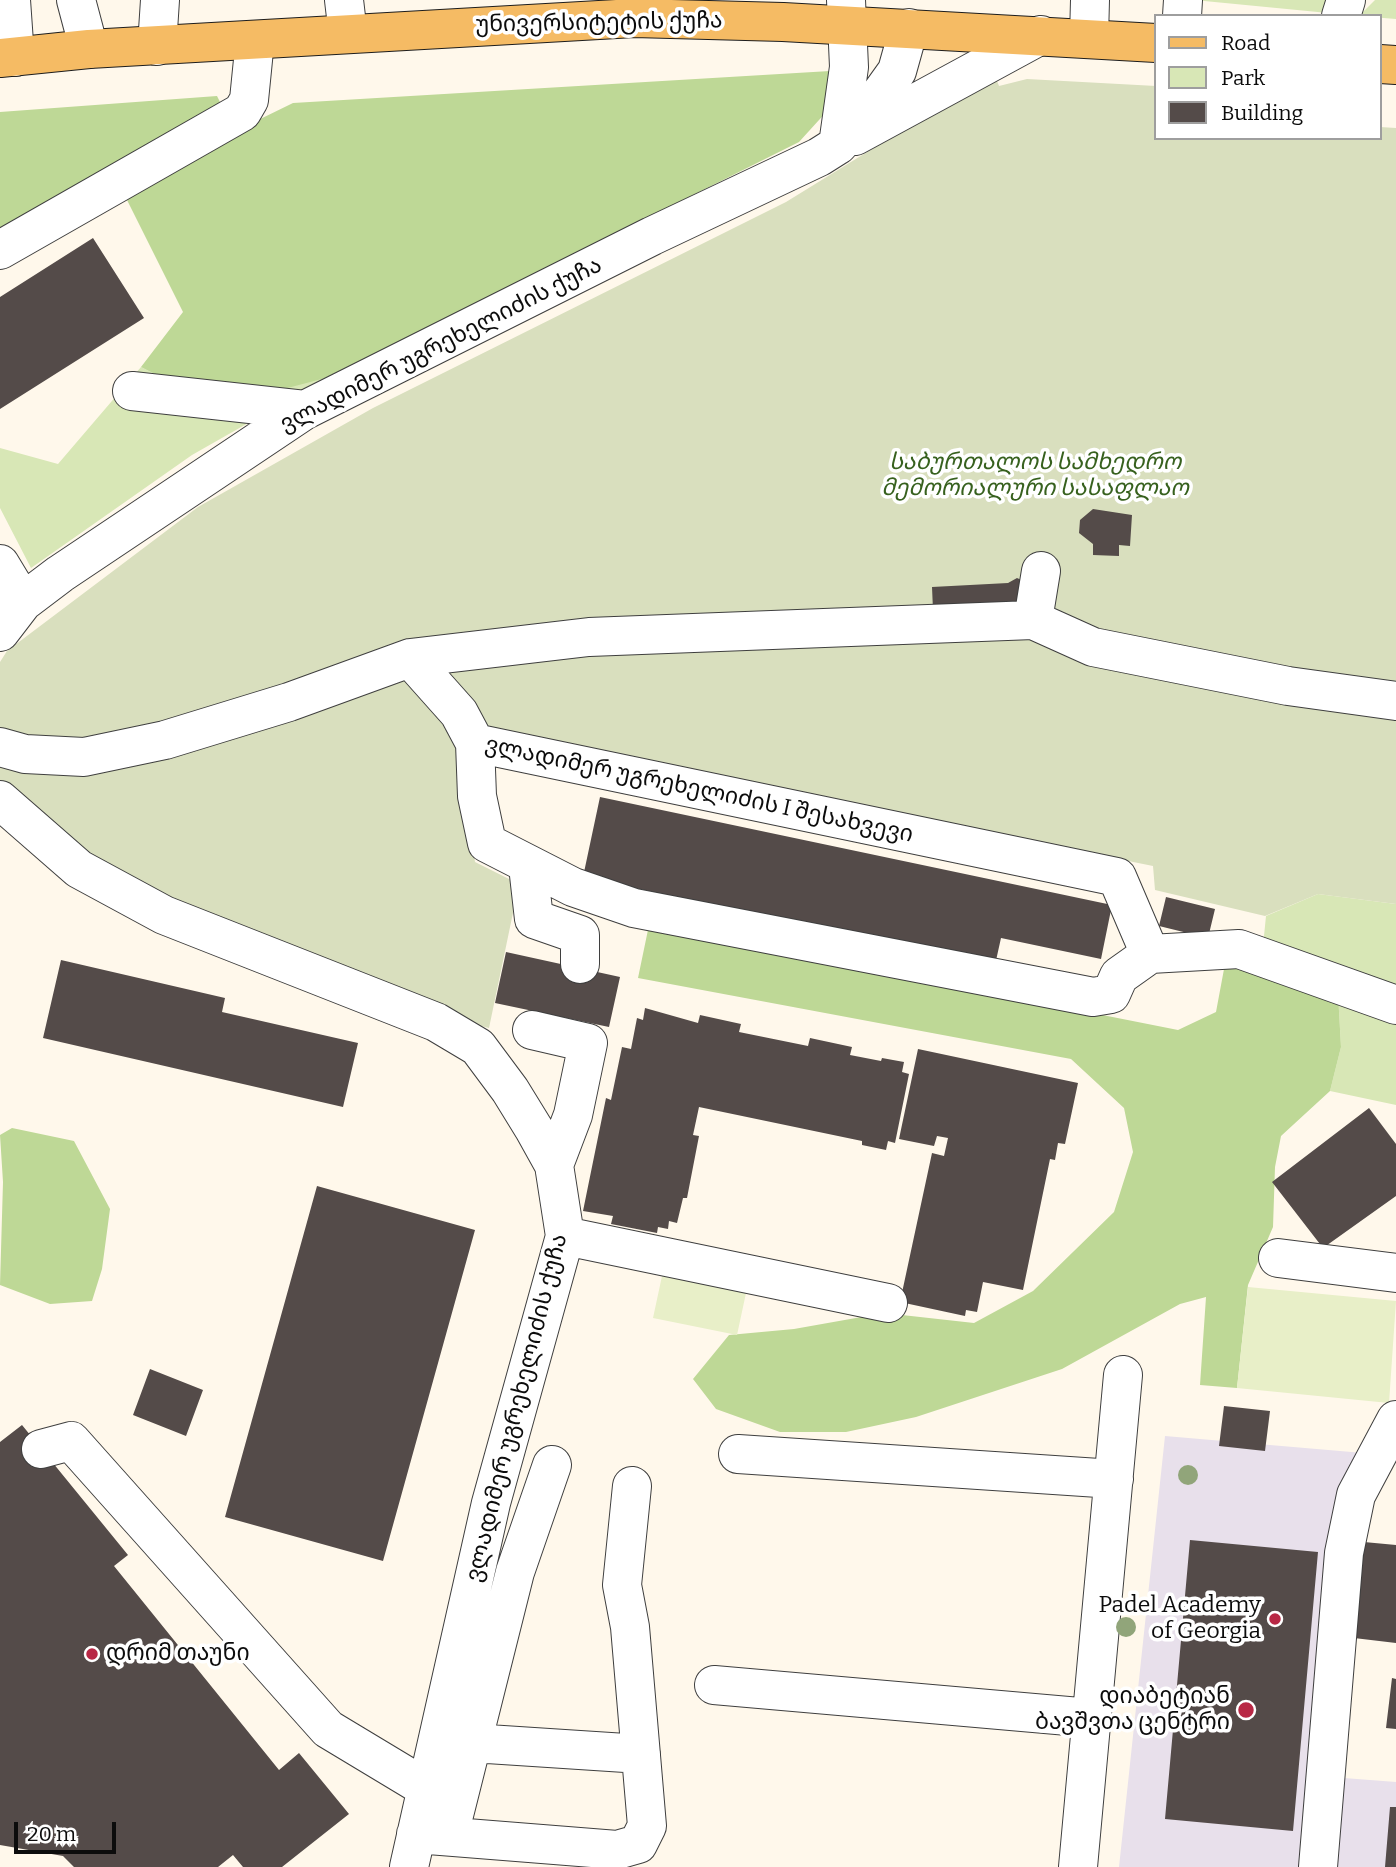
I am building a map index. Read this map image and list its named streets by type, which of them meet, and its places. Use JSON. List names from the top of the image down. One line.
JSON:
{"streets":{"main road":["უნივერსიტეტის ქუჩა"],"street":["ვლადიმერ უგრეხელიძის ქუჩა","ვლადიმერ უგრეხელიძის I შესახვევი"]},"crossings":[["უნივერსიტეტის ქუჩა","ვლადიმერ უგრეხელიძის ქუჩა"]],"parks":["საბურთალოს სამხედრო მემორიალური სასაფლაო"],"places":["Padel Academy of Georgia","დრიმ თაუნი","დიაბეტიან ბავშვთა ცენტრი"],"legend":["Road","Park","Building"],"scale_bar":"20 m"}
